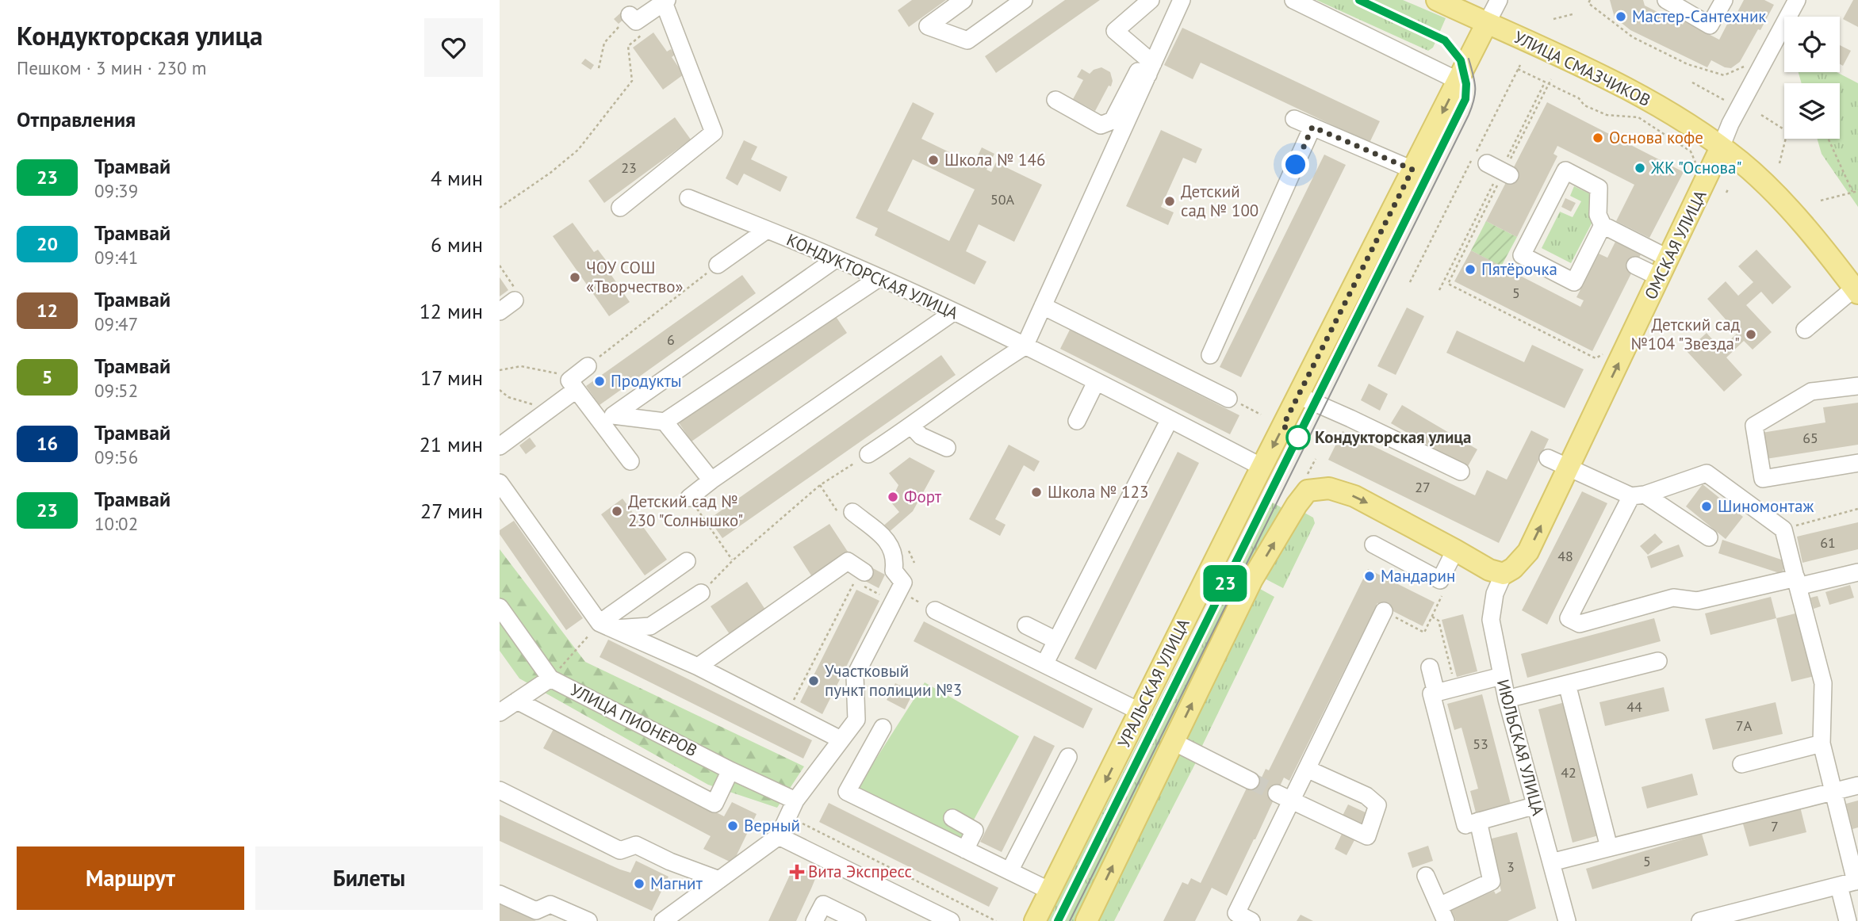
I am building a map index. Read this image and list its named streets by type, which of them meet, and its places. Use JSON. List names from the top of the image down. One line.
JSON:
{"streets":{"main road":["УЛИЦА СМАЗЧИКОВ","ОМСКАЯ УЛИЦА","УРАЛЬСКАЯ УЛИЦА"],"street":["КОНДУКТОРСКАЯ УЛИЦА","УЛИЦА ПИОНЕРОВ","ИЮЛЬСКАЯ УЛИЦА"]},"crossings":[["УЛИЦА СМАЗЧИКОВ","ОМСКАЯ УЛИЦА"],["УЛИЦА СМАЗЧИКОВ","УРАЛЬСКАЯ УЛИЦА"],["ОМСКАЯ УЛИЦА","ИЮЛЬСКАЯ УЛИЦА"],["КОНДУКТОРСКАЯ УЛИЦА","УРАЛЬСКАЯ УЛИЦА"]],"one_way":["ОМСКАЯ УЛИЦА"],"places":{"other":["Мастер-Сантехник","Основа кофе","Школа № 146","ЖК \"Основа\"","Детский сад № 100","Пятёрочка","ЧОУ СОШ «Творчество»","Детский сад №104 \"Звезда\"","Продукты","Кондукторская улица","Школа № 123","Форт","Шиномонтаж","Детский сад № 230 \"Солнышко\"","Мандарин","Участковый пункт полиции №3","Верный","Магнит"],"health":["Вита Экспресс"]},"lines":["tram line 23"],"house_numbers":["23","50А","5","6","65","27","61","48","44","7А","53","42","7","5","3"],"page":{"heading":[["Кондукторская улица","Пешком · 3 мин · 230 m"],"Отправления"],"on_map":"23","list":[{"mark":"23","name":"Трамвай","note":"09:39","value":"4 мин"},{"mark":"20","name":"Трамвай","note":"09:41","value":"6 мин"},{"mark":"12","name":"Трамвай","note":"09:47","value":"12 мин"},{"mark":"5","name":"Трамвай","note":"09:52","value":"17 мин"},{"mark":"16","name":"Трамвай","note":"09:56","value":"21 мин"},{"mark":"23","name":"Трамвай","note":"10:02","value":"27 мин"}],"buttons":["Маршрут","Билеты"]}}
